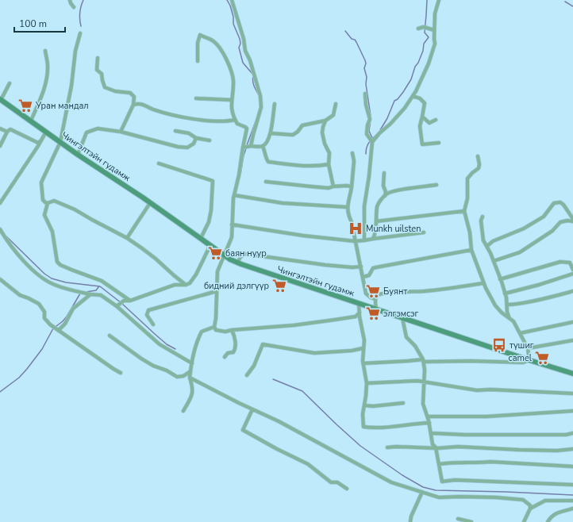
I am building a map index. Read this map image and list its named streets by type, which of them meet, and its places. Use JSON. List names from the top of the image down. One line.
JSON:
{"streets":{"main road":["Чингэлтэйн гудамж"]},"places":{"supermarket":["Уран мандал","баян нуур","бидний дэлгүүр","Буянт","элгэмсэг","camel"],"hospital":["Munkh uilsten"],"bus stop":["түшиг"]},"scale_bar":"100 m"}
